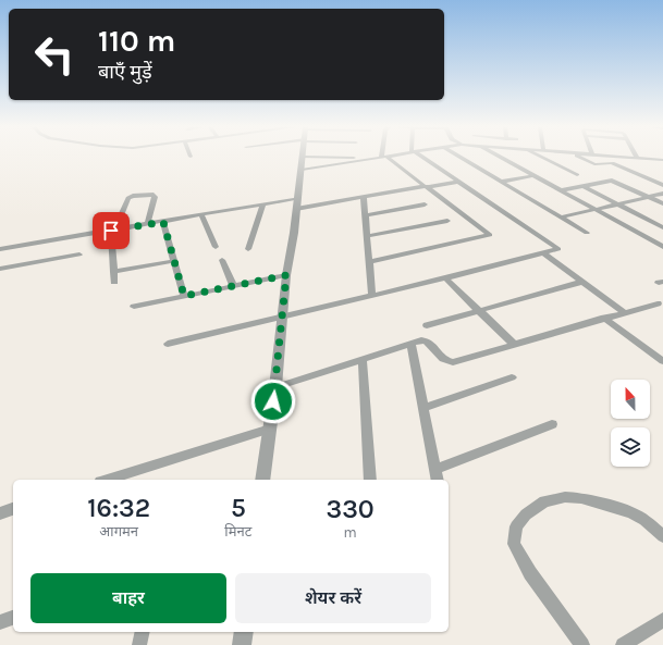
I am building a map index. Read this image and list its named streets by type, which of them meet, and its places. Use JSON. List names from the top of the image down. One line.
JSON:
{"north":"top","page":{"turn":["110 m","बाएँ मुड़ें"],"eta":["16:32","आगमन","5","मिनट","330","m"],"buttons":["बाहर","शेयर करें"]}}
